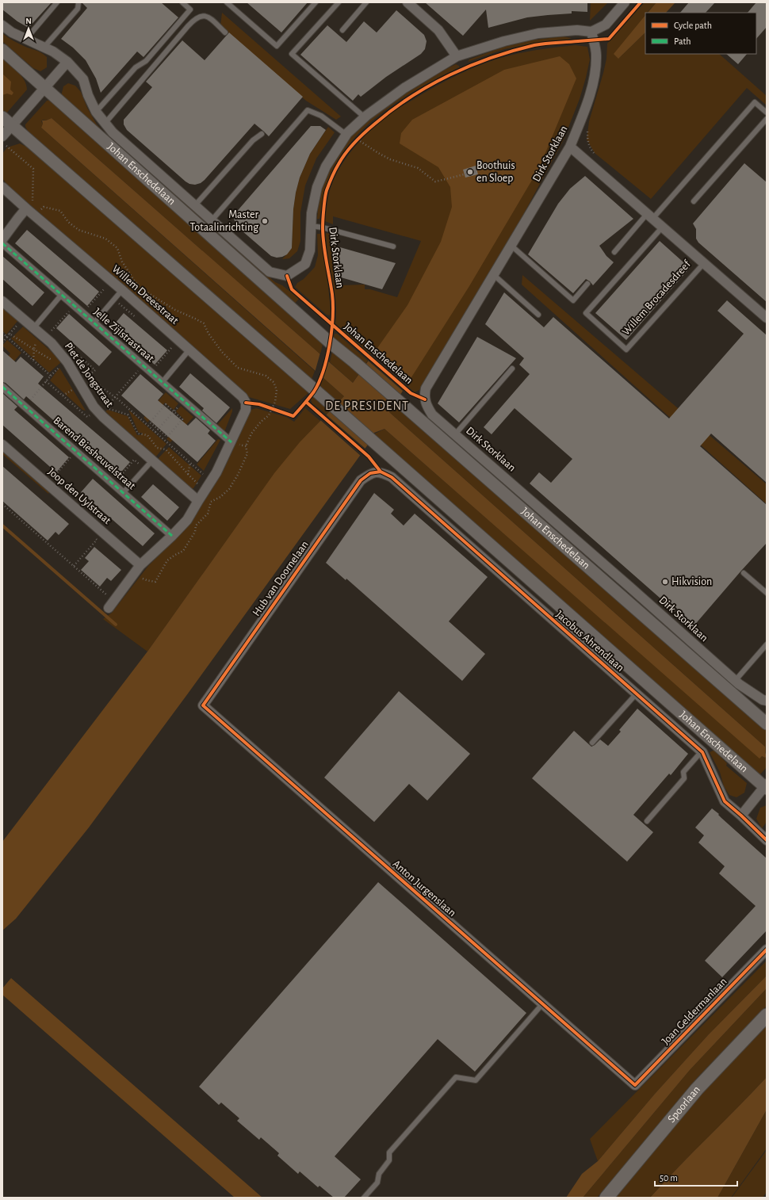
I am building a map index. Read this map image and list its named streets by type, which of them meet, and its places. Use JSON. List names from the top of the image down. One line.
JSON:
{"streets":{"main road":["Spoorlaan"],"street":["Dirk Storklaan","Johan Enschedelaan","Willem Dreesstraat","Willem Brocadesdreef","Jelle Zijlstrastraat","Piet de Jongstraat","Barend Biesheuvelstraat","Joop den Uylstraat","Hub van Doornelaan","Jacobus Ahrendlaan","Anton Jurgenslaan","Joan Geldermanlaan"]},"crossings":[["Dirk Storklaan","Willem Brocadesdreef"],["Willem Dreesstraat","Jelle Zijlstrastraat"],["Hub van Doornelaan","Jacobus Ahrendlaan"],["Hub van Doornelaan","Anton Jurgenslaan"],["Anton Jurgenslaan","Joan Geldermanlaan"]],"districts":["DE PRESIDENT"],"places":["Boothuis en Sloep","Master Totaalinrichting","Hikvision"],"legend":["Cycle path","Path"],"scale_bar":"50 m","north":"top"}
